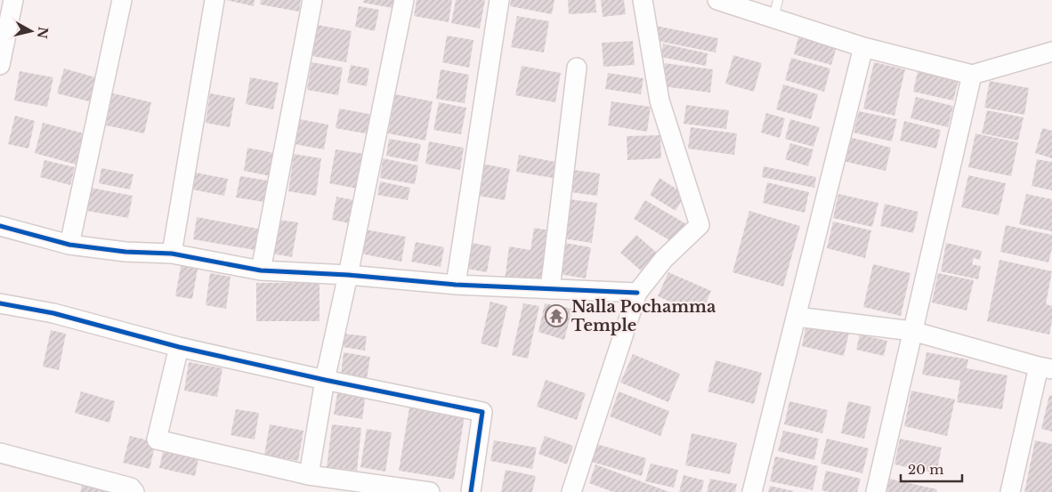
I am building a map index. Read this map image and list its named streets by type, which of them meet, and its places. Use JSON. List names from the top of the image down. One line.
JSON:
{"places":{"temple":["Nalla Pochamma Temple"]},"scale_bar":"20 m","north":"right"}
